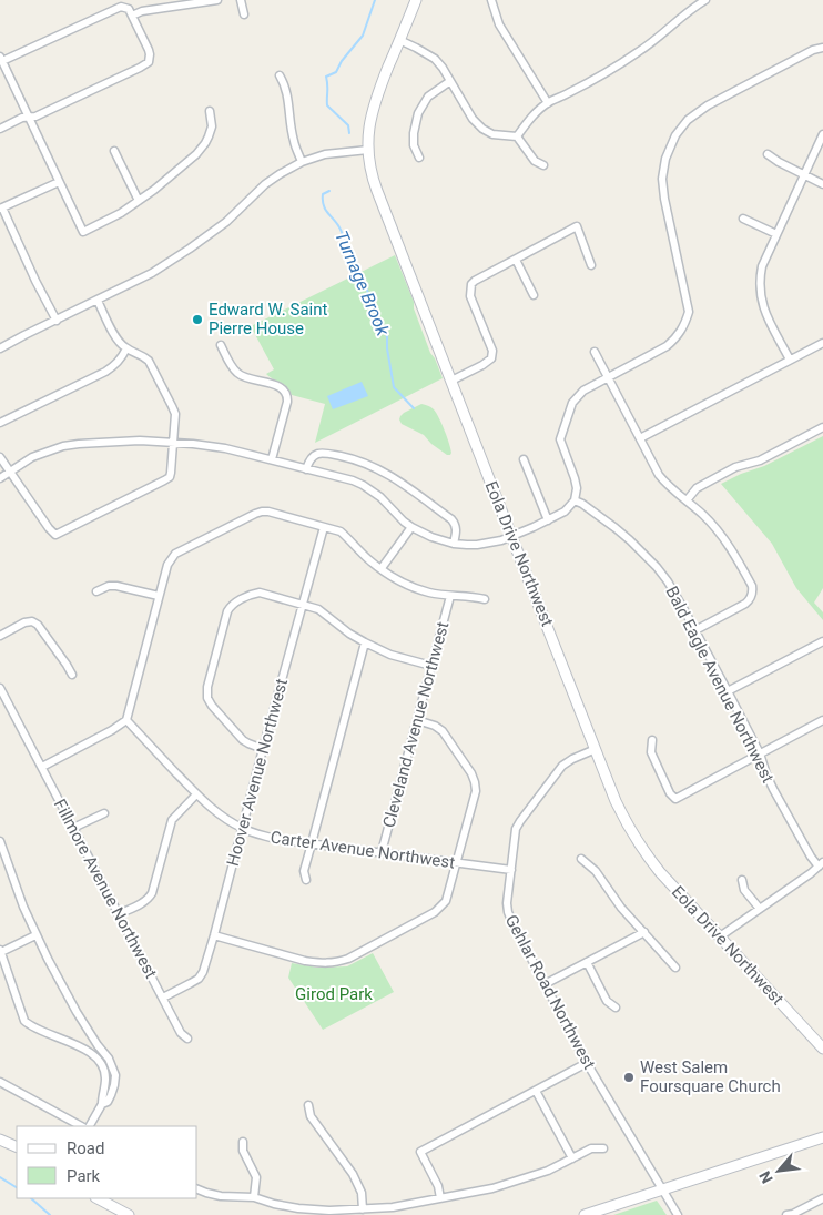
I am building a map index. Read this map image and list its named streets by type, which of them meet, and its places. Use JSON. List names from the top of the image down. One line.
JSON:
{"streets":{"main road":["Eola Drive Northwest"],"street":["Bald Eagle Avenue Northwest","Cleveland Avenue Northwest","Hoover Avenue Northwest","Carter Avenue Northwest","Fillmore Avenue Northwest","Gehlar Road Northwest"]},"crossings":[["Eola Drive Northwest","Gehlar Road Northwest"],["Cleveland Avenue Northwest","Carter Avenue Northwest"],["Hoover Avenue Northwest","Carter Avenue Northwest"],["Hoover Avenue Northwest","Fillmore Avenue Northwest"],["Carter Avenue Northwest","Gehlar Road Northwest"]],"water":["Turnage Brook"],"parks":["Girod Park"],"places":["Edward W. Saint Pierre House","West Salem Foursquare Church"],"legend":["Road","Park"],"north":"bottom left"}
